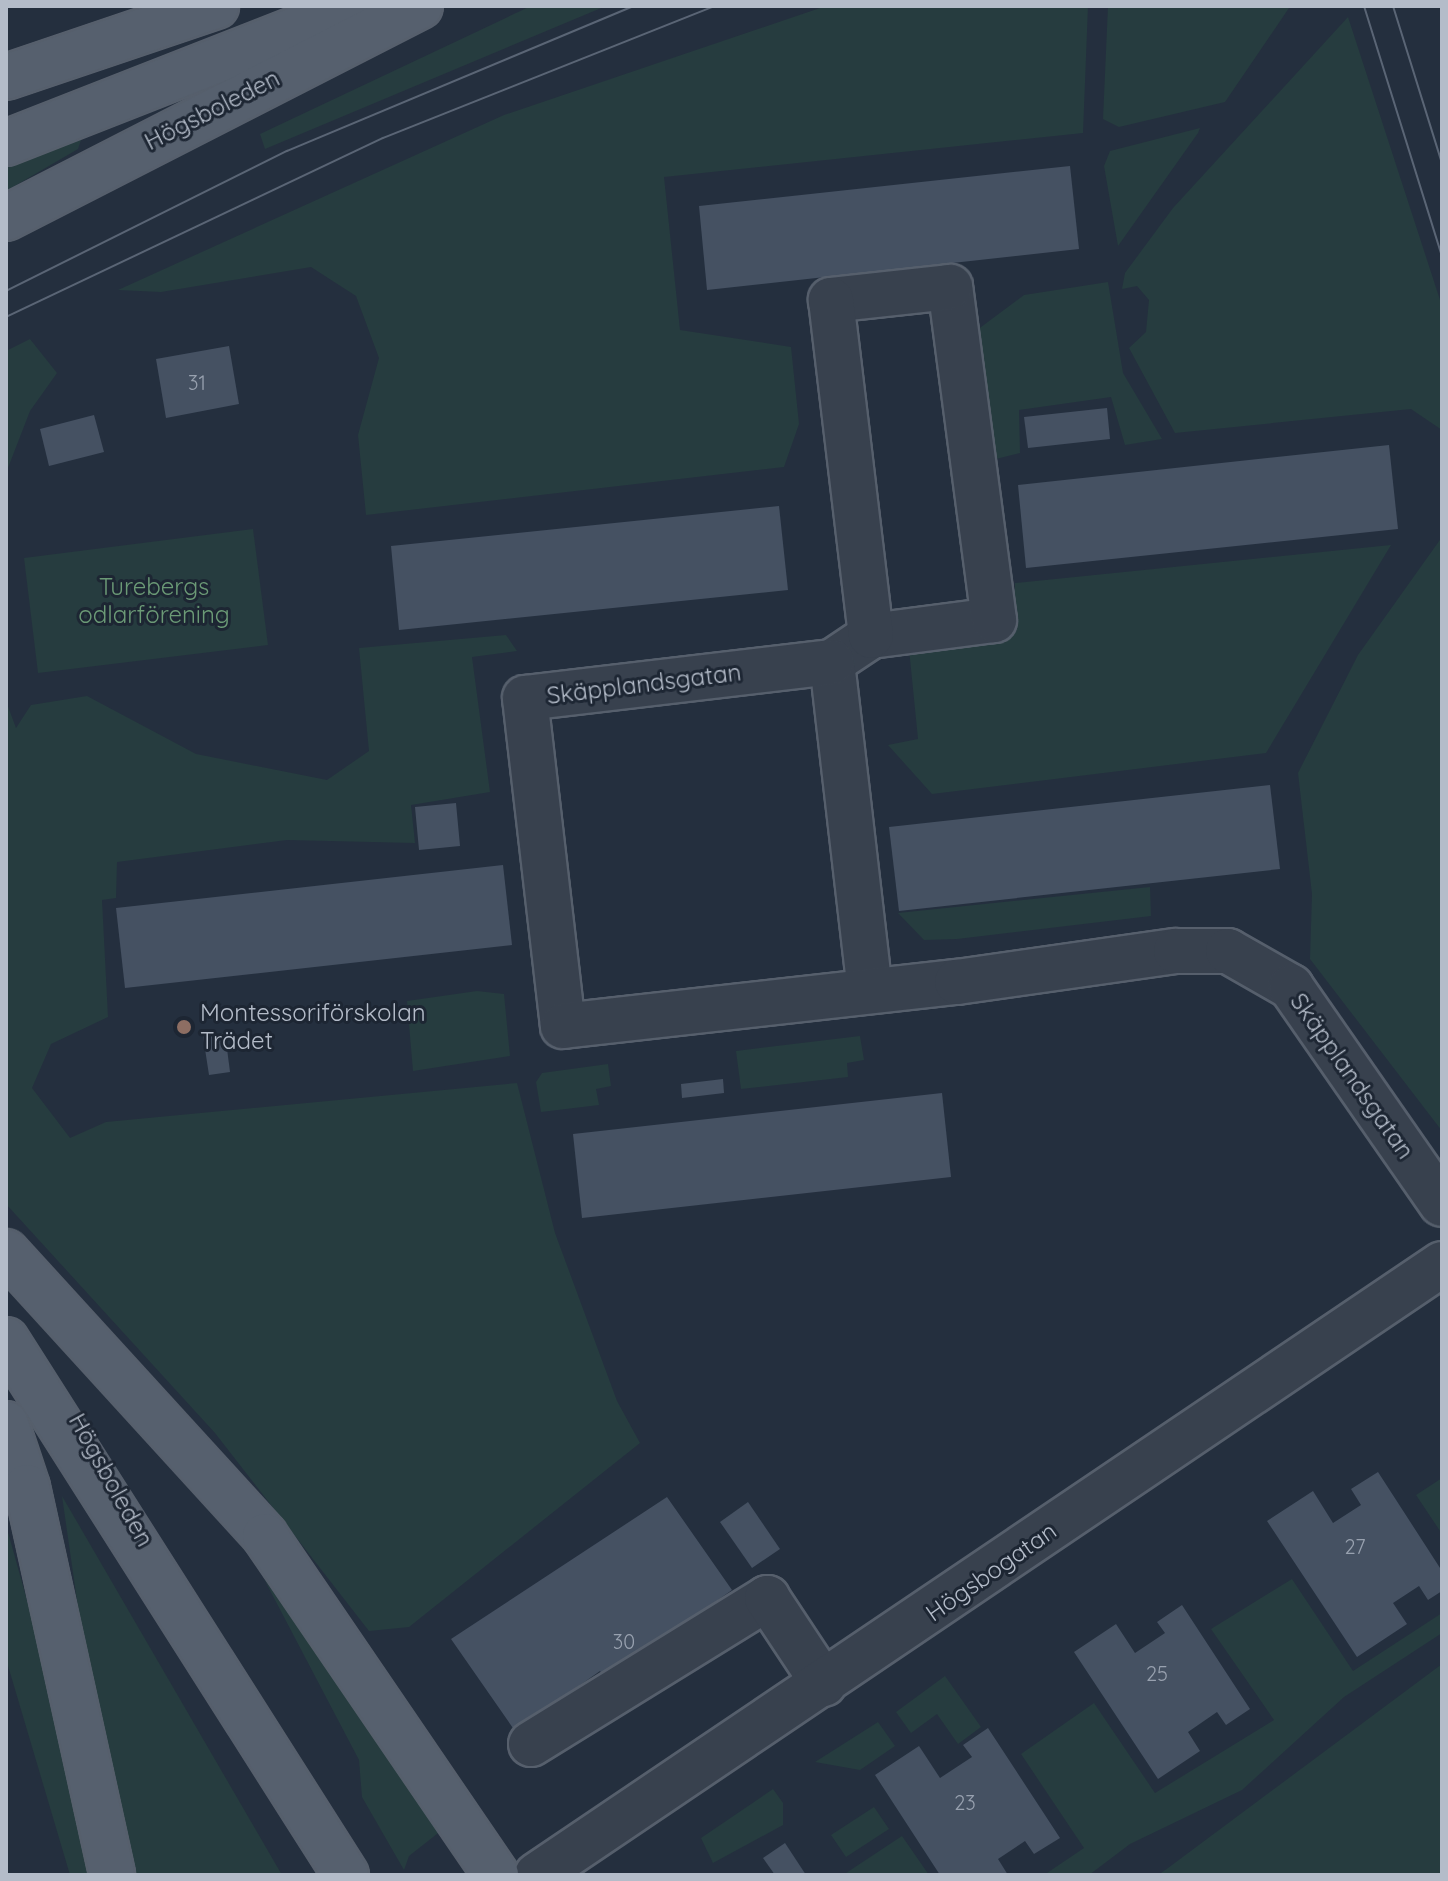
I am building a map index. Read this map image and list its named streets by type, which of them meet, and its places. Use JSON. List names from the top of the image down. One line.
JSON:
{"streets":{"main road":["Högsboleden"],"street":["Skäpplandsgatan","Högsbogatan"]},"parks":["Turebergs odlarförening"],"places":["Montessoriförskolan Trädet"],"house_numbers":["31","27","30","25","23"]}
